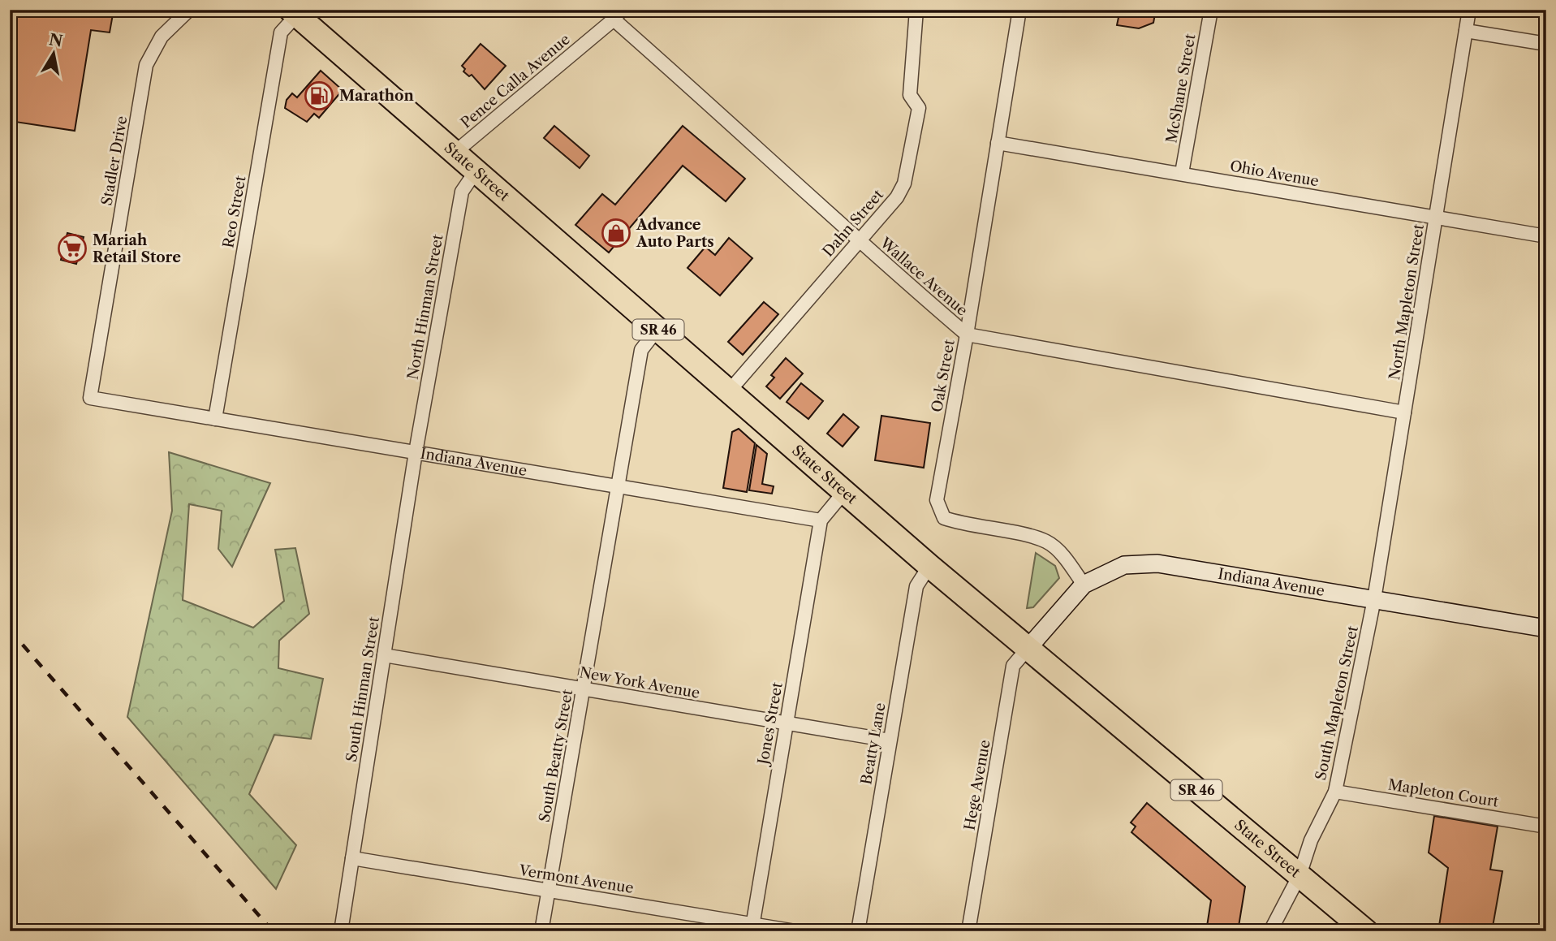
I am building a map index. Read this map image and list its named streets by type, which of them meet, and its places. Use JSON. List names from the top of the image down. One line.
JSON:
{"streets":{"highway":["State Street","SR 46"],"street":["Pence Calla Avenue","McShane Street","Stadler Drive","Ohio Avenue","Reo Street","Dahn Street","Wallace Avenue","North Mapleton Street","North Hinman Street","Oak Street","Indiana Avenue","New York Avenue","South Hinman Street","South Mapleton Street","Jones Street","Beatty Lane","South Beatty Street","Hege Avenue","Mapleton Court","Vermont Avenue"]},"crossings":[["Pence Calla Avenue","State Street"],["Pence Calla Avenue","Wallace Avenue"],["McShane Street","Ohio Avenue"],["Stadler Drive","Indiana Avenue"],["State Street","Reo Street"],["State Street","Dahn Street"],["State Street","North Hinman Street"],["State Street","Indiana Avenue"],["State Street","South Mapleton Street"],["State Street","Beatty Lane"],["State Street","South Beatty Street"],["State Street","Hege Avenue"],["Ohio Avenue","North Mapleton Street"],["Ohio Avenue","Oak Street"],["Reo Street","Indiana Avenue"],["Dahn Street","Wallace Avenue"],["Wallace Avenue","North Mapleton Street"],["Wallace Avenue","Oak Street"],["North Mapleton Street","Indiana Avenue"],["North Mapleton Street","South Mapleton Street"],["North Hinman Street","Indiana Avenue"],["North Hinman Street","South Hinman Street"],["Oak Street","Indiana Avenue"],["Indiana Avenue","South Hinman Street"],["Indiana Avenue","South Mapleton Street"],["Indiana Avenue","Jones Street"],["Indiana Avenue","South Beatty Street"],["Indiana Avenue","Hege Avenue"],["New York Avenue","South Hinman Street"],["New York Avenue","Jones Street"],["New York Avenue","Beatty Lane"],["New York Avenue","South Beatty Street"],["South Hinman Street","Vermont Avenue"],["South Mapleton Street","Mapleton Court"],["Jones Street","Vermont Avenue"],["South Beatty Street","Vermont Avenue"]],"places":{"fuel station":["Marathon"],"shop":["Advance Auto Parts"],"supermarket":["Mariah Retail Store"]},"north":"top"}
